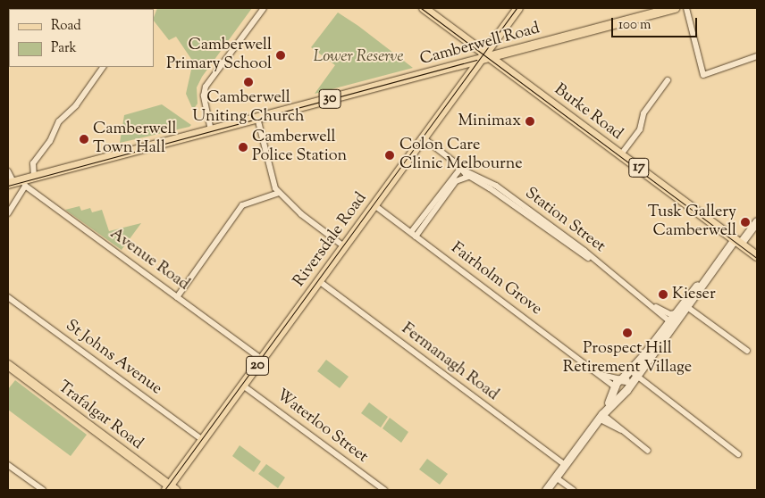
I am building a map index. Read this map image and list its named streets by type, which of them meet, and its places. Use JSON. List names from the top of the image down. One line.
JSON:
{"streets":{"main road":["Camberwell Road","30","Burke Road","17","Riversdale Road","20","Trafalgar Road"],"street":["Station Street","Avenue Road","Fairholm Grove","St Johns Avenue","Fermanagh Road","Waterloo Street"]},"crossings":[["Camberwell Road","Burke Road"],["Camberwell Road","Riversdale Road"],["Camberwell Road","Avenue Road"],["Burke Road","Riversdale Road"],["Station Street","Riversdale Road"],["Riversdale Road","Avenue Road"],["Riversdale Road","Fairholm Grove"],["Riversdale Road","St Johns Avenue"],["Riversdale Road","Fermanagh Road"],["Riversdale Road","Trafalgar Road"],["Riversdale Road","Waterloo Street"]],"parks":["Lower Reserve"],"places":["Camberwell Primary School","Camberwell Uniting Church","Minimax","Camberwell Town Hall","Camberwell Police Station","Colon Care Clinic Melbourne","Tusk Gallery Camberwell","Kieser","Prospect Hill Retirement Village"],"legend":["Road","Park"],"scale_bar":"100 m"}
